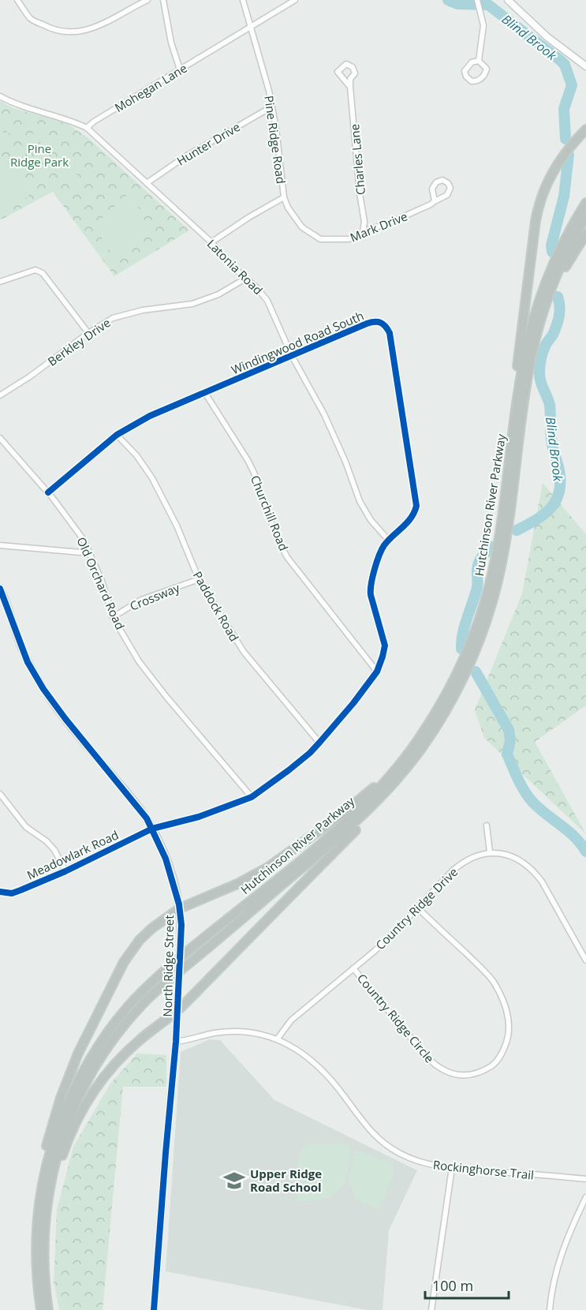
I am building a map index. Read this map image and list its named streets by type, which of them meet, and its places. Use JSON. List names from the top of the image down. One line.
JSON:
{"streets":{"highway":["Hutchinson River Parkway"],"street":["Mohegan Lane","Pine Ridge Road","Hunter Drive","Charles Lane","Mark Drive","Latonia Road","Berkley Drive","Windingwood Road South","Churchill Road","Old Orchard Road","Crossway","Paddock Road","Meadowlark Road","Country Ridge Drive","North Ridge Street","Country Ridge Circle","Rockinghorse Trail"]},"crossings":[["Mohegan Lane","Pine Ridge Road"],["Mohegan Lane","Latonia Road"],["Pine Ridge Road","Hunter Drive"],["Pine Ridge Road","Mark Drive"],["Pine Ridge Road","Latonia Road"],["Hunter Drive","Latonia Road"],["Charles Lane","Mark Drive"],["Latonia Road","Berkley Drive"],["Latonia Road","Windingwood Road South"],["Latonia Road","Meadowlark Road"],["Windingwood Road South","Churchill Road"],["Windingwood Road South","Old Orchard Road"],["Windingwood Road South","Paddock Road"],["Windingwood Road South","Meadowlark Road"],["Churchill Road","Meadowlark Road"],["Old Orchard Road","Crossway"],["Old Orchard Road","Meadowlark Road"],["Crossway","Paddock Road"],["Paddock Road","Meadowlark Road"],["Meadowlark Road","North Ridge Street"],["Country Ridge Drive","Country Ridge Circle"],["Country Ridge Drive","Rockinghorse Trail"],["North Ridge Street","Rockinghorse Trail"]],"water":["Blind Brook"],"parks":["Pine Ridge Park"],"places":{"school or university":["Upper Ridge Road School"]},"scale_bar":"100 m"}
